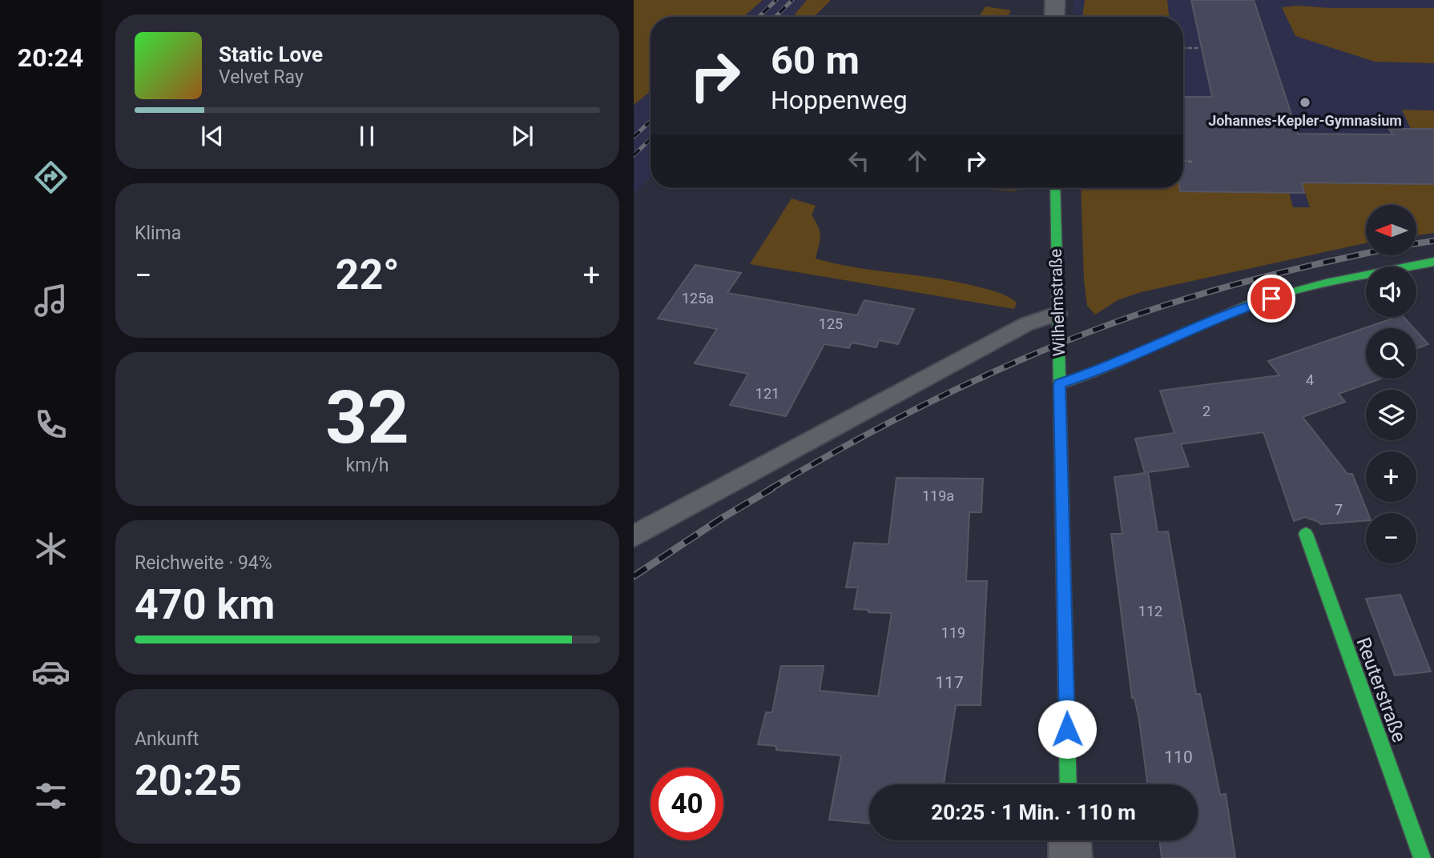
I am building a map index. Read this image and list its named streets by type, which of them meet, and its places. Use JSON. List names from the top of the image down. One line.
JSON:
{"streets":{"street":["Wilhelmstraße","Reuterstraße"]},"places":["Johannes-Kepler-Gymnasium"],"house_numbers":["125a","125","4","121","2","119a","7","112","119","117","110"],"north":"left","page":{"tabs":"20:24","turn":["60 m","Hoppenweg"],"song":["Static Love","Velvet Ray"],"tile":["Klima",["32","km/h"],["Reichweite · 94%","470 km"],["Ankunft","20:25"]],"map_buttons":["+","−"],"heat":["−","22°","+"],"limit":"40","trip":"20:25 · 1 Min. · 110 m"}}
